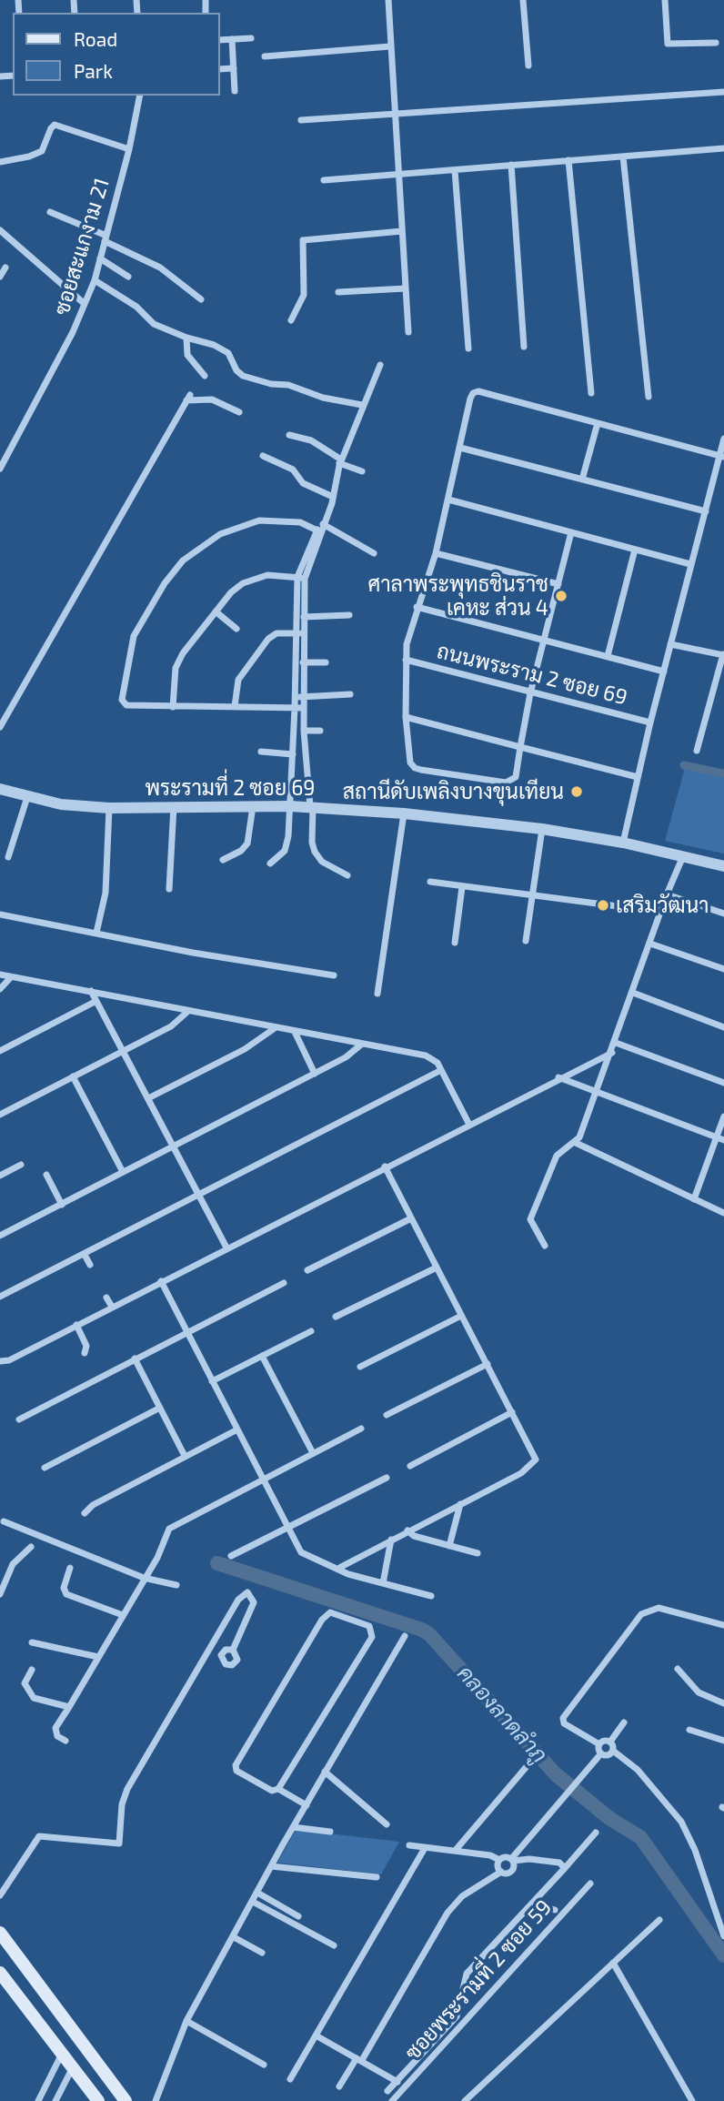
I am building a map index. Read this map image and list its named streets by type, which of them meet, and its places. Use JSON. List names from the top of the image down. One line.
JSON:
{"streets":{"street":["ซอยสะแกงาม 21","ถนนพระราม 2 ซอย 69","พระรามที่ 2 ซอย 69","ซอยพระรามที่ 2 ซอย 59"]},"crossings":[["ถนนพระราม 2 ซอย 69","พระรามที่ 2 ซอย 69"]],"water":["คลองลาดลำภู"],"places":["ศาลาพระพุทธชินราช เคหะ ส่วน 4","สถานีดับเพลิงบางขุนเทียน","เสริมวัฒนา"],"legend":["Road","Park"]}
